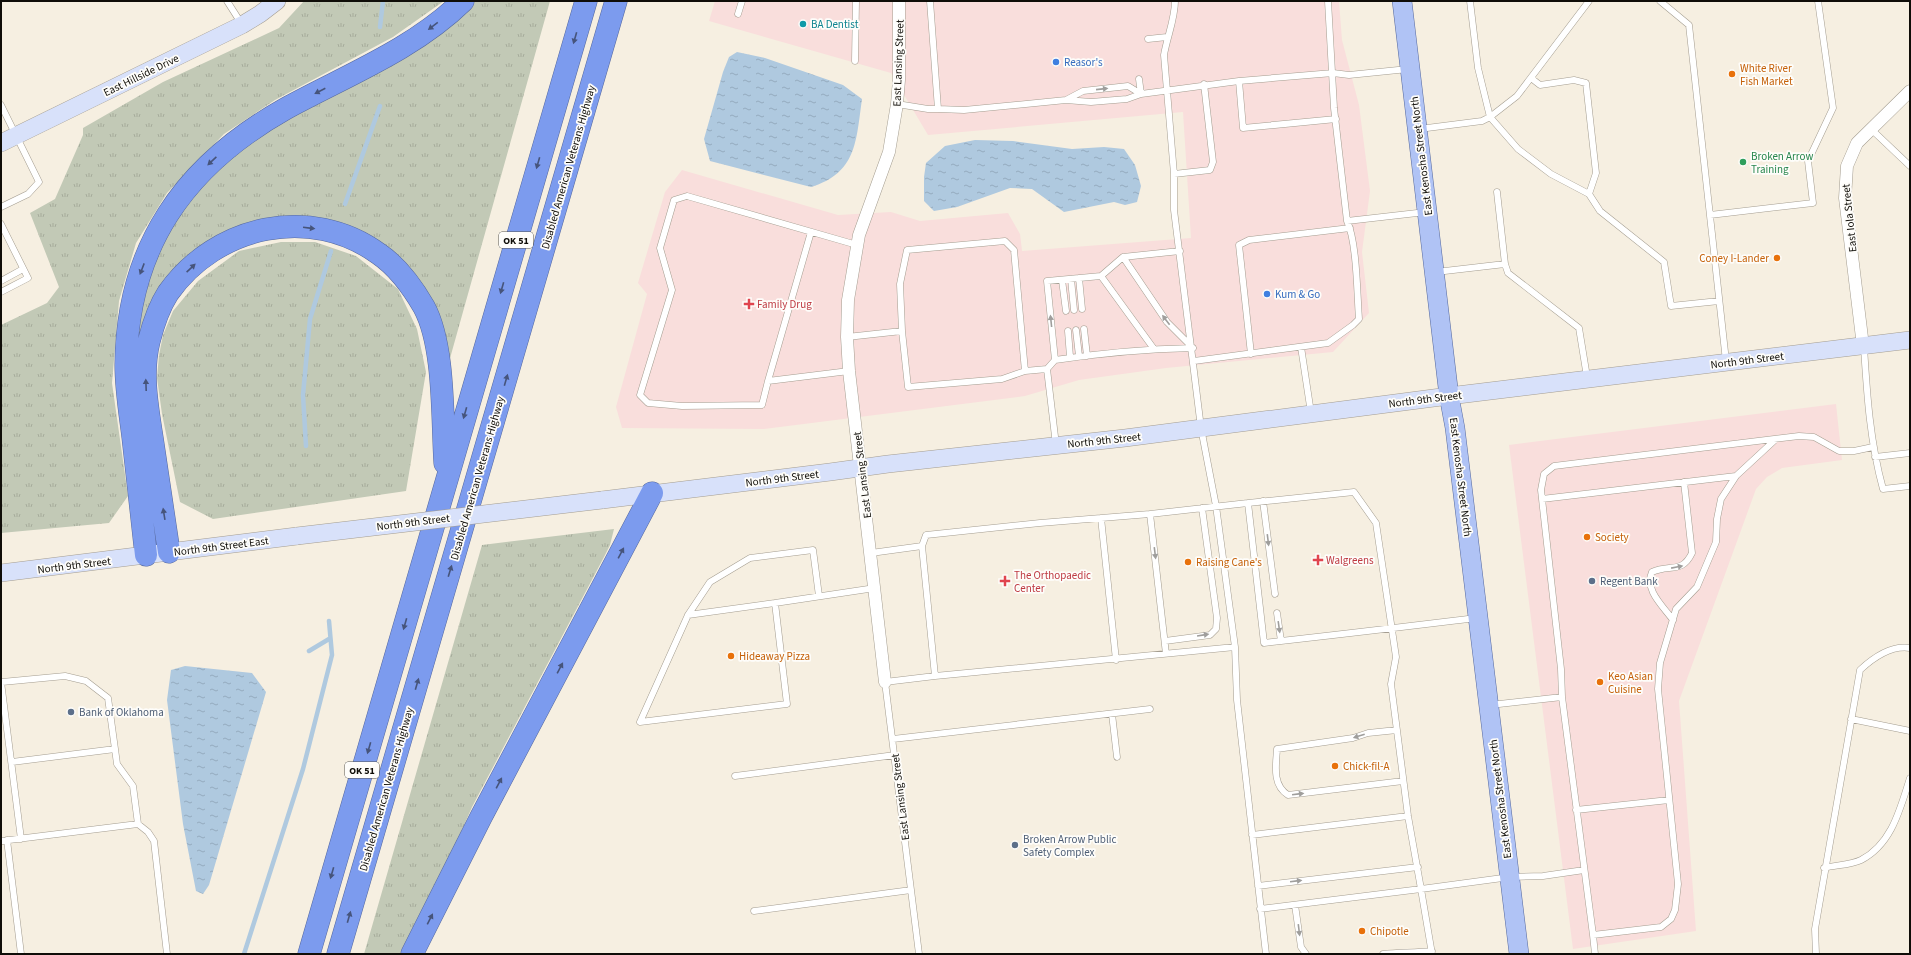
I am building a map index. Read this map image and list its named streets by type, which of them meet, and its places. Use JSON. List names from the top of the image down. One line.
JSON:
{"streets":{"highway":["Disabled American Veterans Highway","OK 51"],"main road":["East Hillside Drive","East Kenosha Street North","North 9th Street","North 9th Street East"],"street":["East Lansing Street","East Iola Street"]},"crossings":[["East Lansing Street","North 9th Street"],["East Kenosha Street North","North 9th Street"],["East Iola Street","North 9th Street"],["North 9th Street","North 9th Street East"]],"places":{"other":["BA Dentist","Reasor's","White River Fish Market","Broken Arrow Training","Coney I-Lander","Kum & Go","Society","Raising Cane's","Regent Bank","Hideaway Pizza","Keo Asian Cuisine","Bank of Oklahoma","Chick-fil-A","Broken Arrow Public Safety Complex","Chipotle"],"health":["Family Drug","Walgreens","The Orthopaedic Center"]}}
